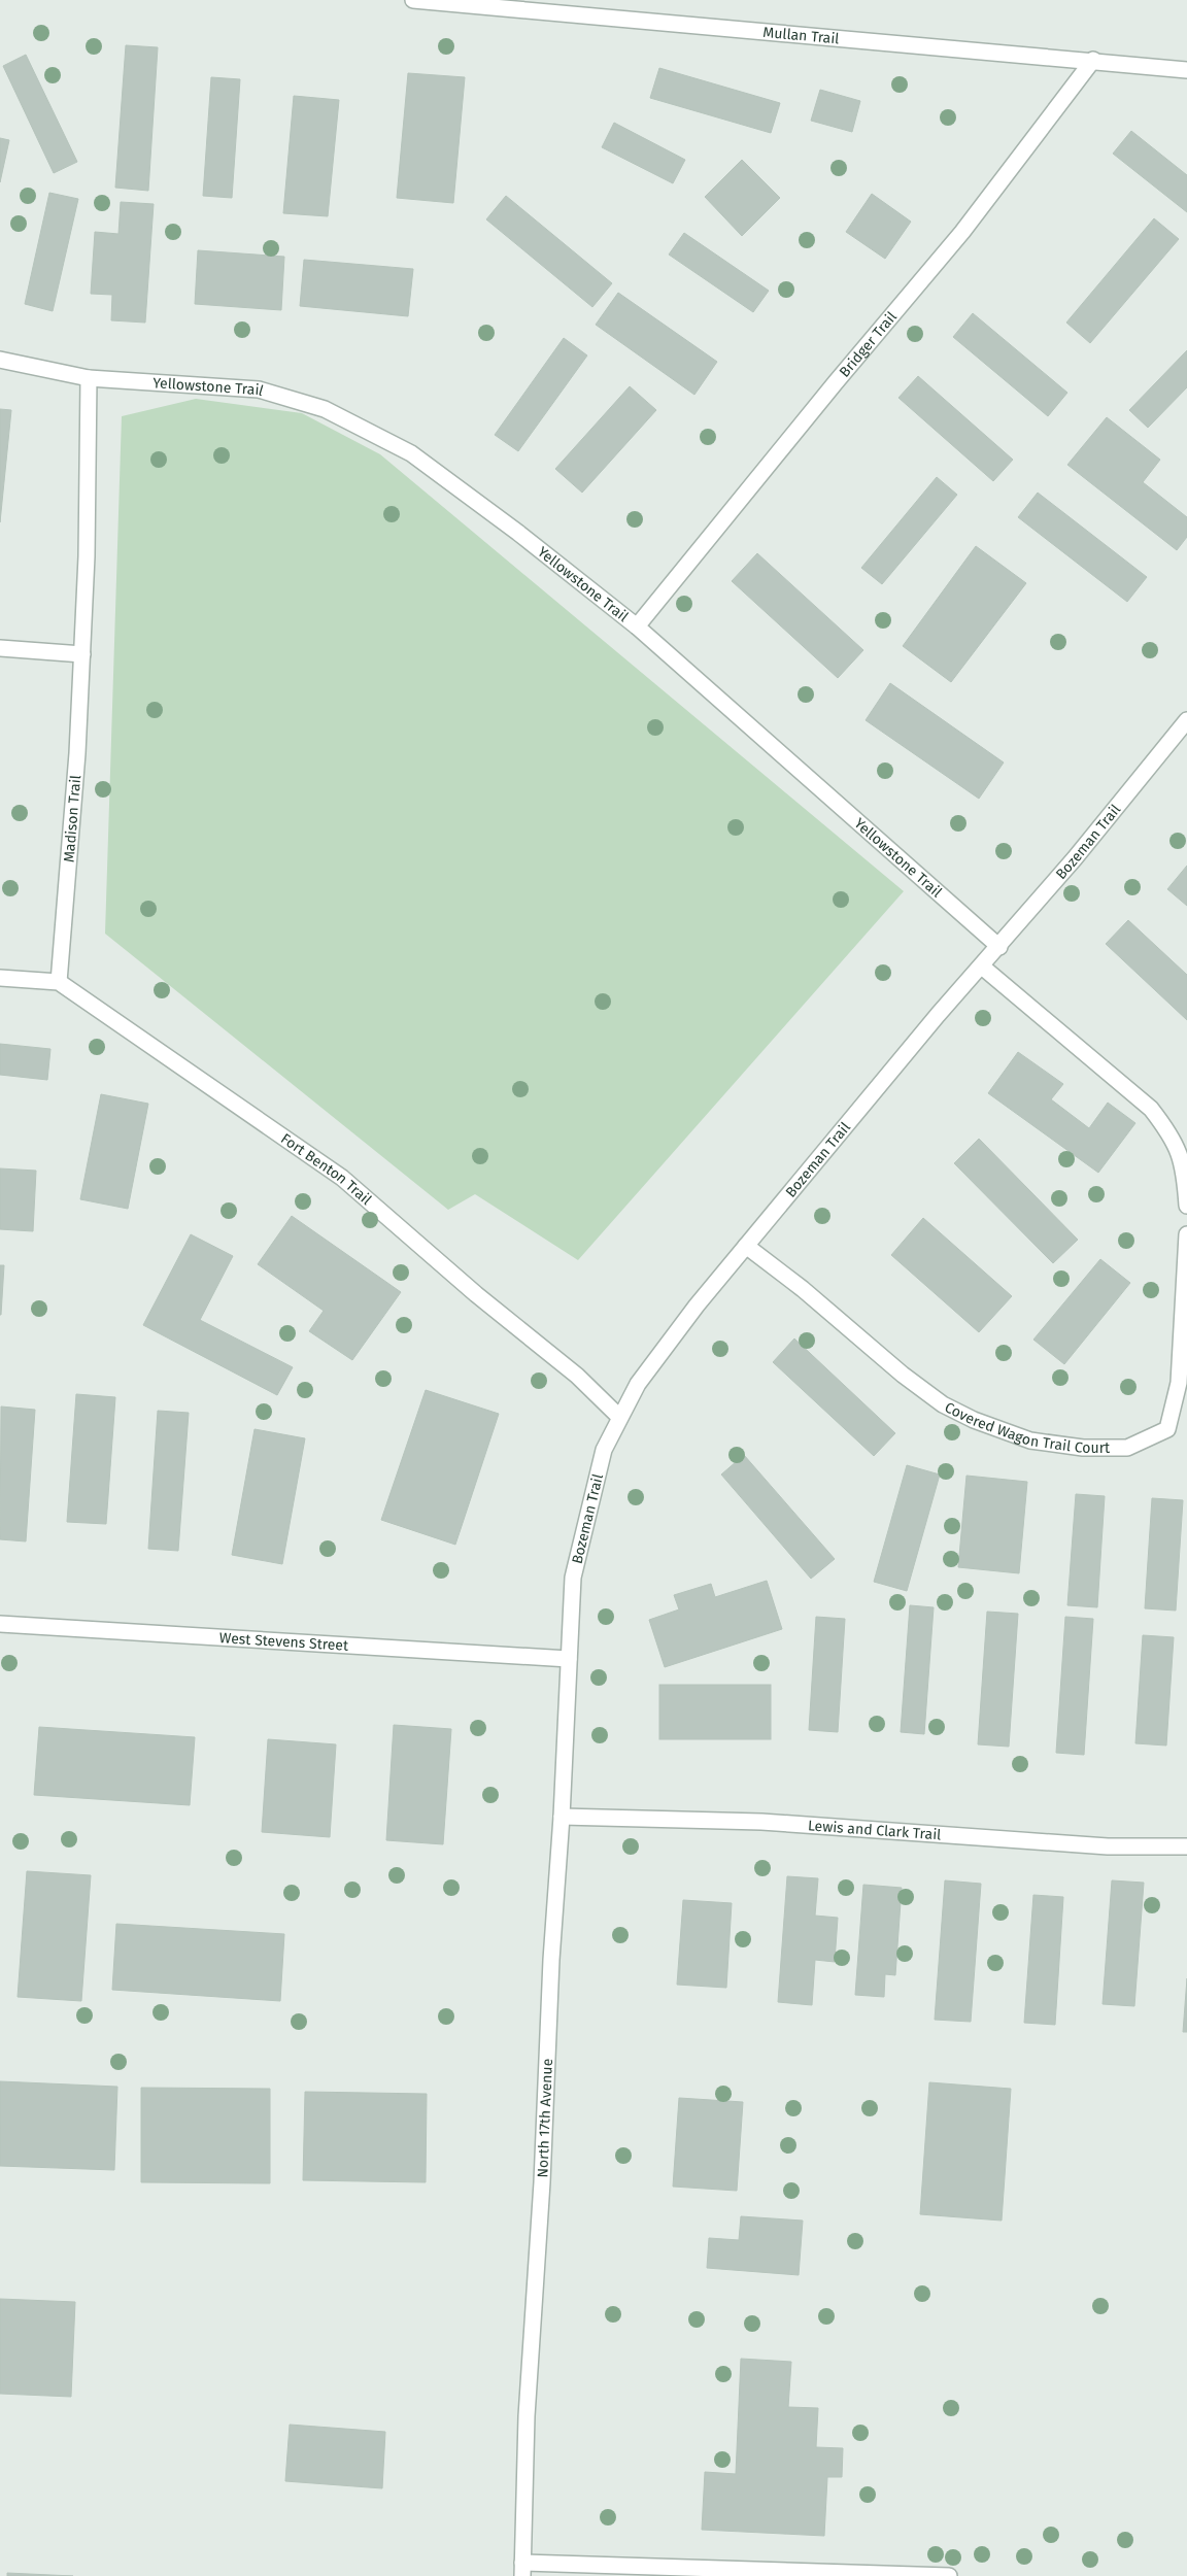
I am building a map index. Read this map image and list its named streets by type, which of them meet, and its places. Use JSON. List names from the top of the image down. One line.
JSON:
{"streets":{"street":["Mullan Trail","Bridger Trail","Yellowstone Trail","Madison Trail","Bozeman Trail","Fort Benton Trail","Covered Wagon Trail Court","West Stevens Street","Lewis and Clark Trail","North 17th Avenue"]},"crossings":[["Mullan Trail","Bridger Trail"],["Bridger Trail","Yellowstone Trail"],["Yellowstone Trail","Madison Trail"],["Yellowstone Trail","Bozeman Trail"],["Madison Trail","Fort Benton Trail"],["Bozeman Trail","Fort Benton Trail"],["Bozeman Trail","Covered Wagon Trail Court"],["Bozeman Trail","West Stevens Street"],["Bozeman Trail","North 17th Avenue"],["West Stevens Street","North 17th Avenue"],["Lewis and Clark Trail","North 17th Avenue"]]}
